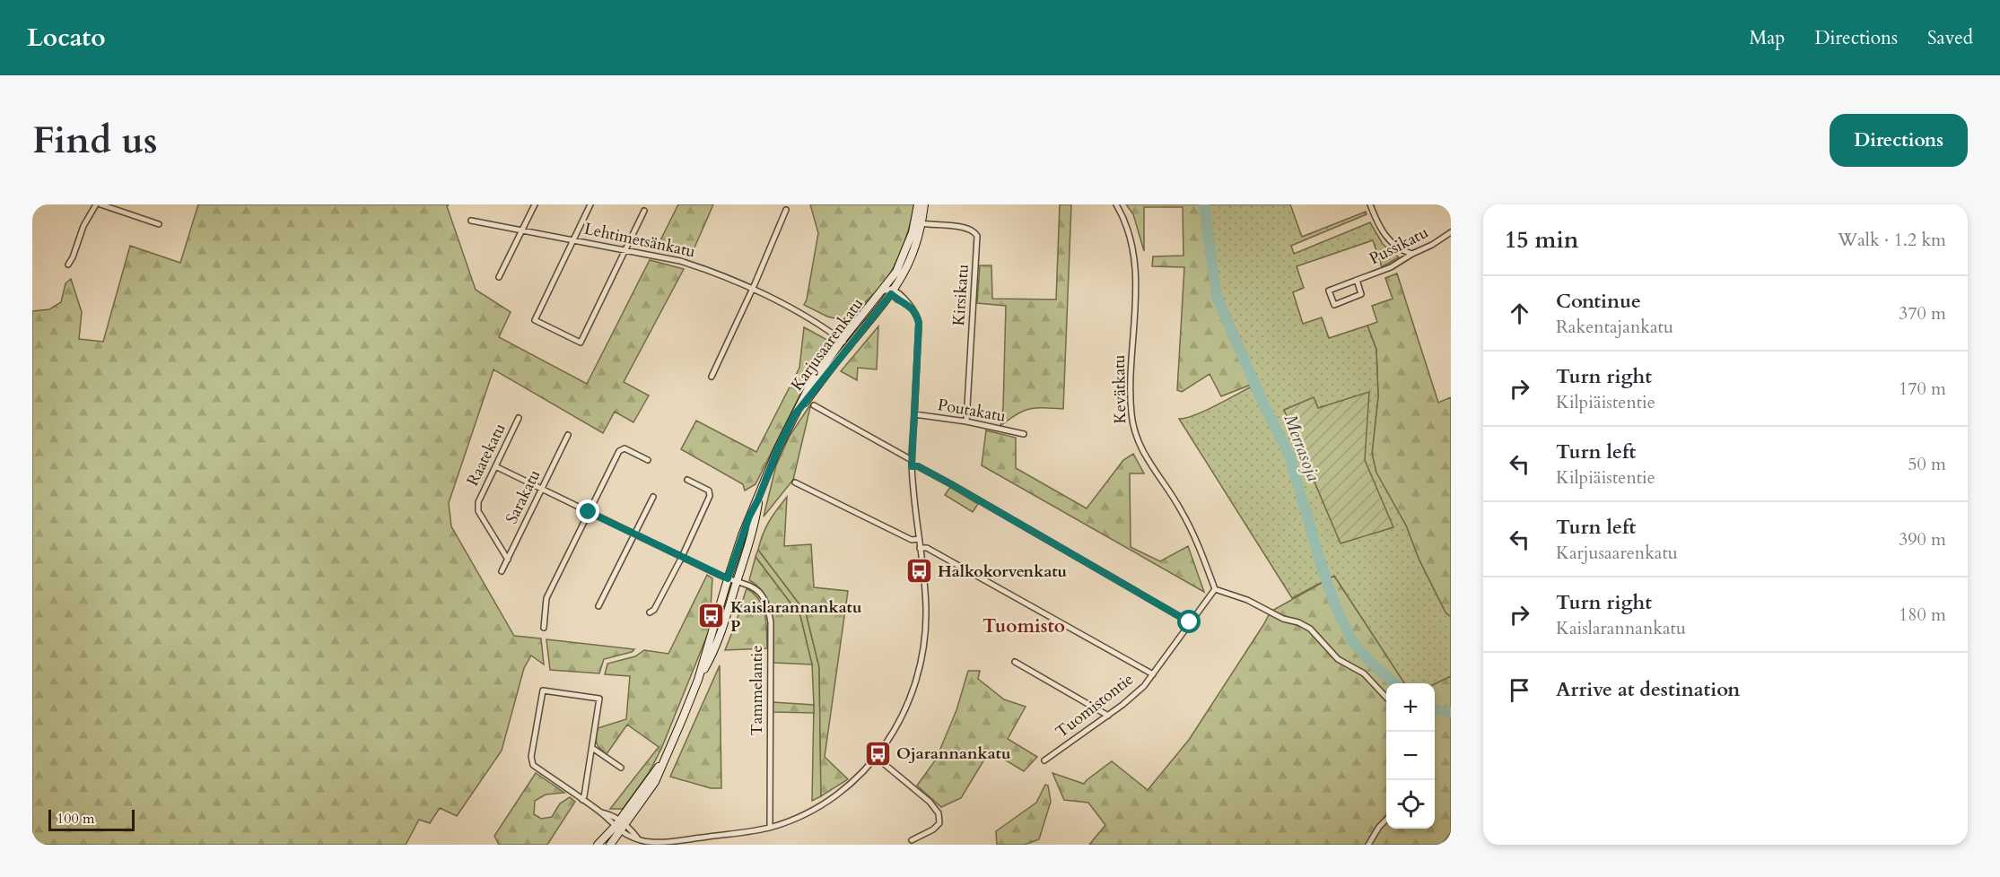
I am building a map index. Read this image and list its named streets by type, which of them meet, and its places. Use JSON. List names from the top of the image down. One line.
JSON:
{"streets":{"street":["Lehtimetsänkatu","Pussikatu","Kirsikatu","Karjusaarenkatu","Kevätkatu","Poutakatu","Raatekatu","Sarakatu","Tammelantie","Tuomistontie"]},"crossings":[["Lehtimetsänkatu","Karjusaarenkatu"],["Kirsikatu","Poutakatu"],["Karjusaarenkatu","Tammelantie"],["Kevätkatu","Tuomistontie"],["Raatekatu","Sarakatu"],["Raatekatu","Tammelantie"],["Sarakatu","Tammelantie"]],"districts":["Tuomisto"],"water":["Merrasoja"],"places":{"bus stop":["Halkokorvenkatu","Kaislarannankatu P","Ojarannankatu"]},"scale_bar":"100 m","page":{"header":"Locato","nav":["Map","Directions","Saved"],"buttons":"Directions","title":"Find us","heading":["15 min","Walk · 1.2 km"],"list":[["Continue","Rakentajankatu","370 m"],["Turn right","Kilpiäistentie","170 m"],["Turn left","Kilpiäistentie","50 m"],["Turn left","Karjusaarenkatu","390 m"],["Turn right","Kaislarannankatu","180 m"],"Arrive at destination"],"map_buttons":["+","−"],"scale":"100 m"}}
